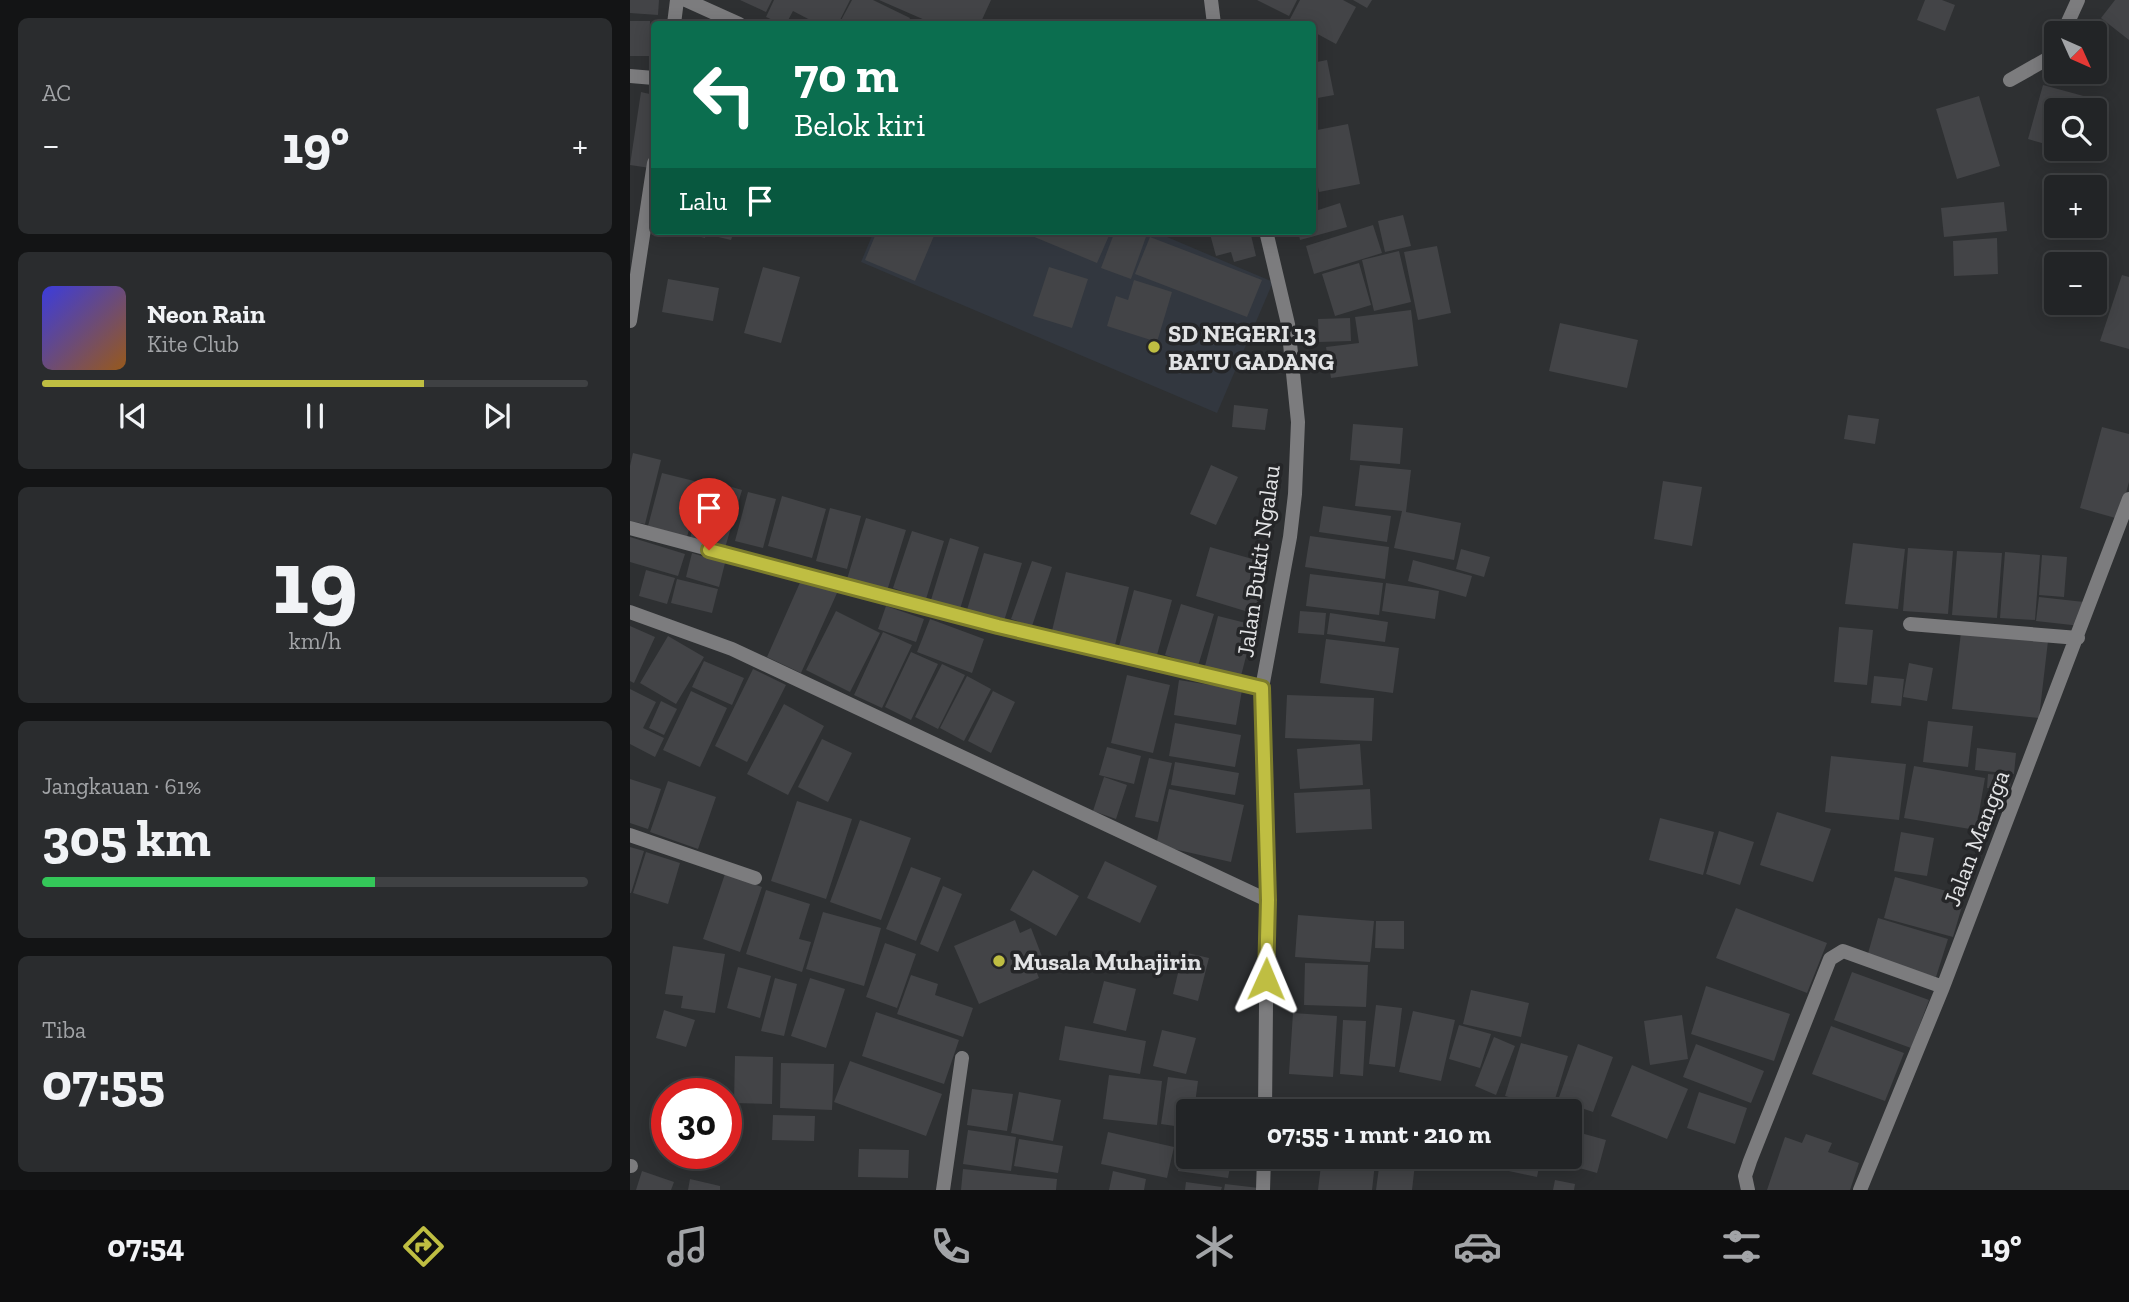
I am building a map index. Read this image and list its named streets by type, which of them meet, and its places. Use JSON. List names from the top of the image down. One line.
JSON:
{"streets":{"street":["Jalan Bukit Ngalau","Jalan Mangga"]},"places":["SD NEGERI 13 BATU GADANG","Musala Muhajirin"],"north":"bottom right","page":{"tile":["AC",["19","km/h"],["Jangkauan · 61%","305 km"],["Tiba","07:55"]],"map_buttons":["+","−"],"turn":["70 m","Belok kiri"],"heat":["−","19°","+"],"then":"Lalu","song":["Neon Rain","Kite Club"],"limit":"30","trip":"07:55 · 1 mnt · 210 m","tabs":["07:54","19°"]}}
